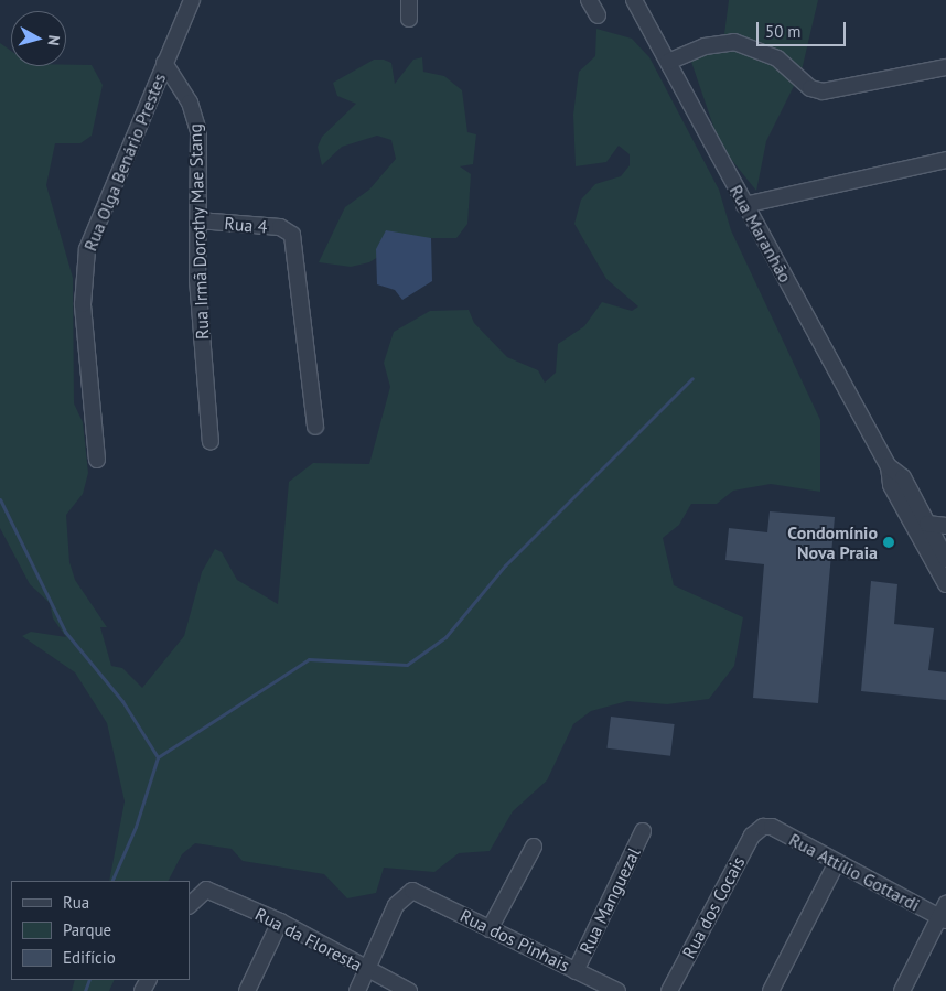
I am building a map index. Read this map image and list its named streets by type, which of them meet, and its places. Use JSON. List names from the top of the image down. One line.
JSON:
{"streets":{"street":["Rua Olga Benário Prestes","Rua 4","Rua Irmã Dorothy Mae Stang","Rua Maranhão","Rua Attílio Gottardi","Rua Manguezal","Rua dos Cocais","Rua da Floresta","Rua dos Pinhais"]},"crossings":[["Rua Olga Benário Prestes","Rua Irmã Dorothy Mae Stang"],["Rua 4","Rua Irmã Dorothy Mae Stang"],["Rua Attílio Gottardi","Rua dos Cocais"],["Rua Manguezal","Rua dos Pinhais"],["Rua da Floresta","Rua dos Pinhais"]],"places":["Condomínio Nova Praia"],"legend":["Rua","Parque","Edifício"],"scale_bar":"50 m","north":"right"}
